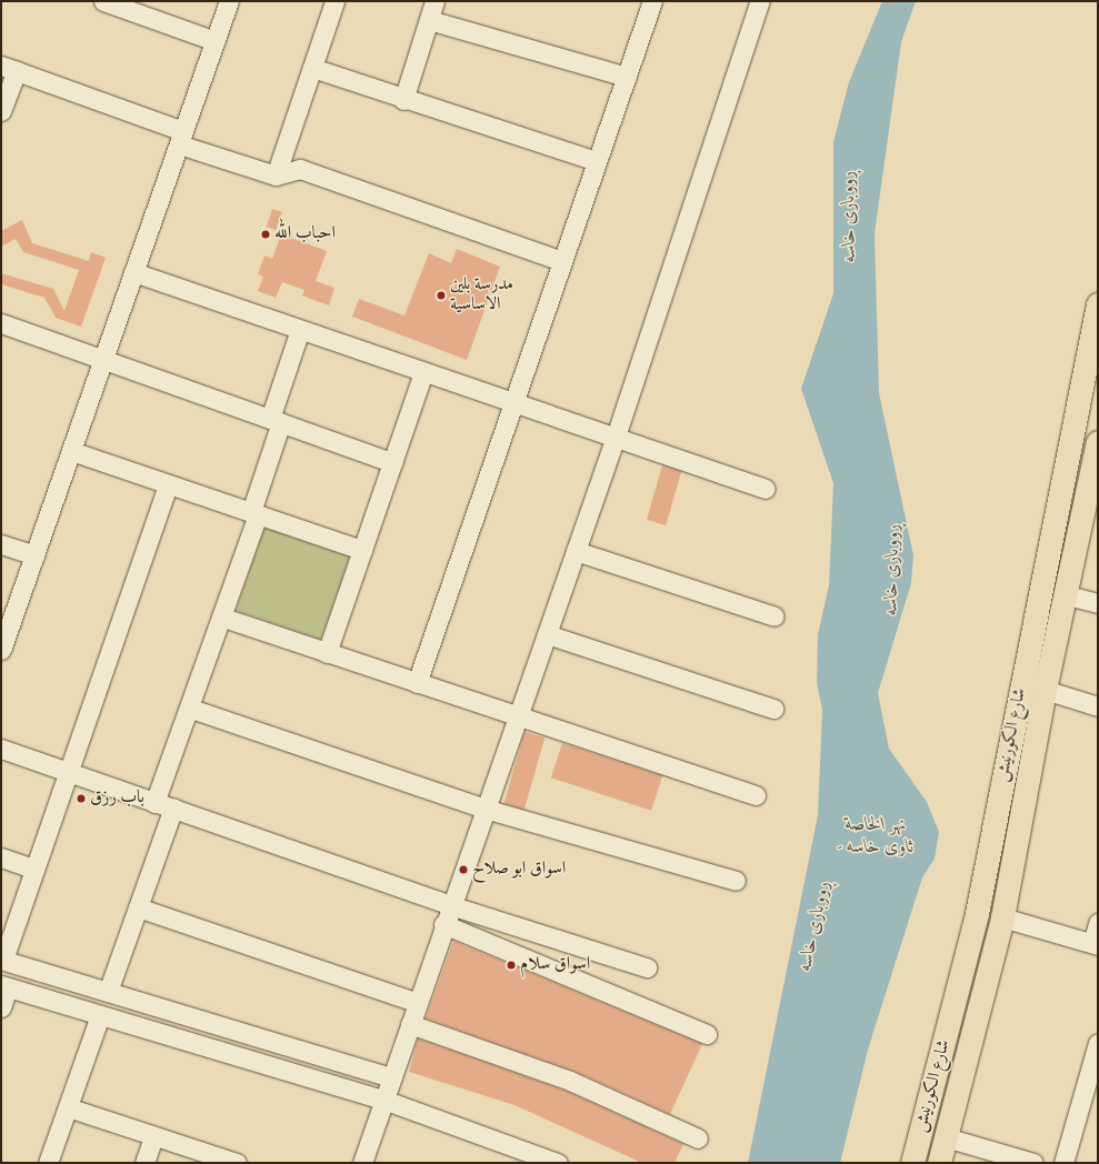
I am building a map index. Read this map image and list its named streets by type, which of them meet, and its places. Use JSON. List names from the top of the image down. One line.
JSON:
{"streets":{"main road":["شارع الكورنيش"]},"water":["ڕووباری خاسە","نهر الخاصة - ئاوی خاسە"],"places":["احباب الله","مدرسة بلين الاساسية","باب رزق","اسواق ابو صلاح","اسواق سلام"]}
